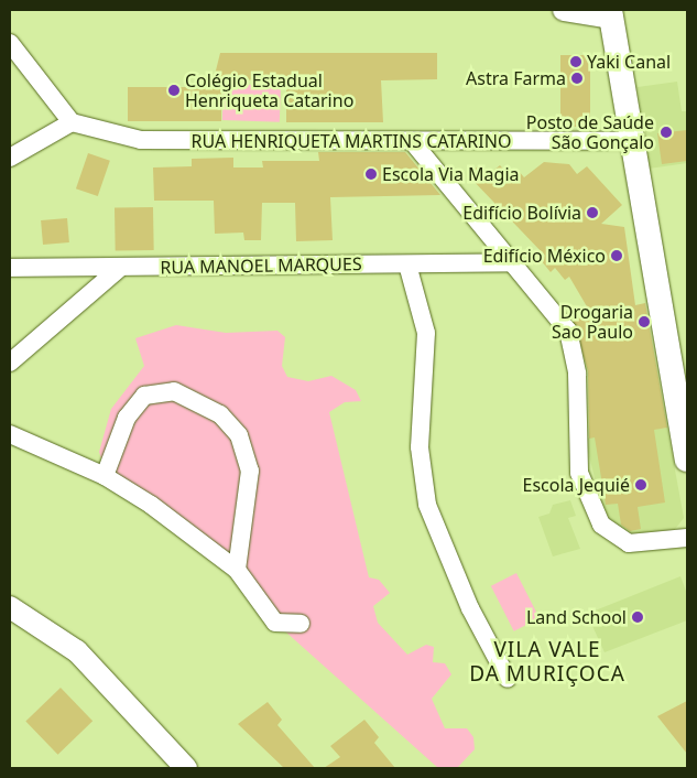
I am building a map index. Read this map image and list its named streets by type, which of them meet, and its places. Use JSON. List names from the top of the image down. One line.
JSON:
{"streets":{"street":["RUA HENRIQUETA MARTINS CATARINO","RUA MANOEL MARQUES"]},"districts":["VILA VALE DA MURIÇOCA"],"places":["Yaki Canal","Astra Farma","Colégio Estadual Henriqueta Catarino","Posto de Saúde São Gonçalo","Escola Via Magia","Edifício Bolívia","Edifício México","Drogaria Sao Paulo","Escola Jequié","Land School"]}
